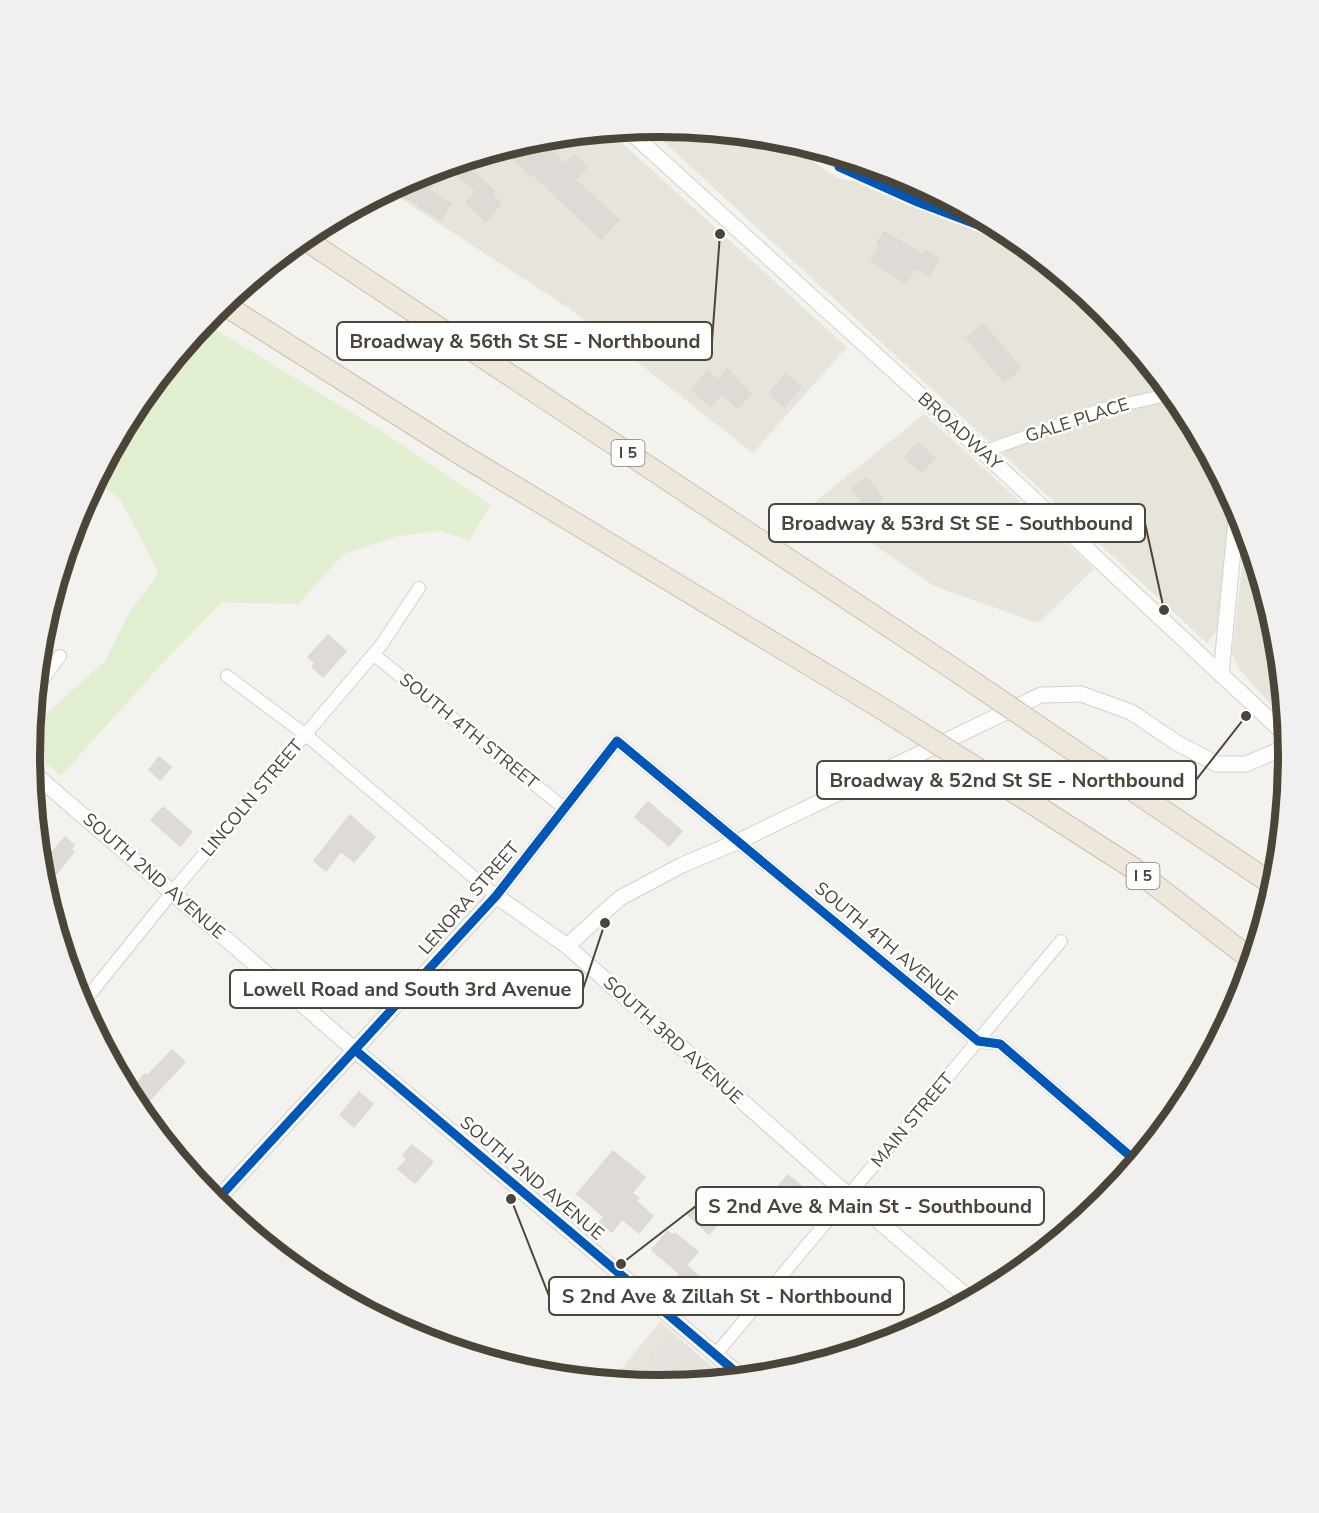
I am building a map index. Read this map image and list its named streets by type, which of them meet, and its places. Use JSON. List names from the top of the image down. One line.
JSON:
{"streets":{"highway":["I 5"],"street":["GALE PLACE","BROADWAY","SOUTH 4TH STREET","LINCOLN STREET","SOUTH 2ND AVENUE","LENORA STREET","SOUTH 4TH AVENUE","SOUTH 3RD AVENUE","MAIN STREET"]},"crossings":[["GALE PLACE","BROADWAY"],["SOUTH 4TH STREET","LINCOLN STREET"],["SOUTH 4TH STREET","LENORA STREET"],["LINCOLN STREET","SOUTH 2ND AVENUE"],["LINCOLN STREET","SOUTH 3RD AVENUE"],["SOUTH 2ND AVENUE","LENORA STREET"],["SOUTH 2ND AVENUE","MAIN STREET"],["LENORA STREET","SOUTH 4TH AVENUE"],["LENORA STREET","SOUTH 3RD AVENUE"],["SOUTH 4TH AVENUE","MAIN STREET"],["SOUTH 3RD AVENUE","MAIN STREET"]],"places":["Broadway & 56th St SE - Northbound","Broadway & 53rd St SE - Southbound","Broadway & 52nd St SE - Northbound","Lowell Road and South 3rd Avenue","S 2nd Ave & Zillah St - Northbound","S 2nd Ave & Main St - Southbound"]}
